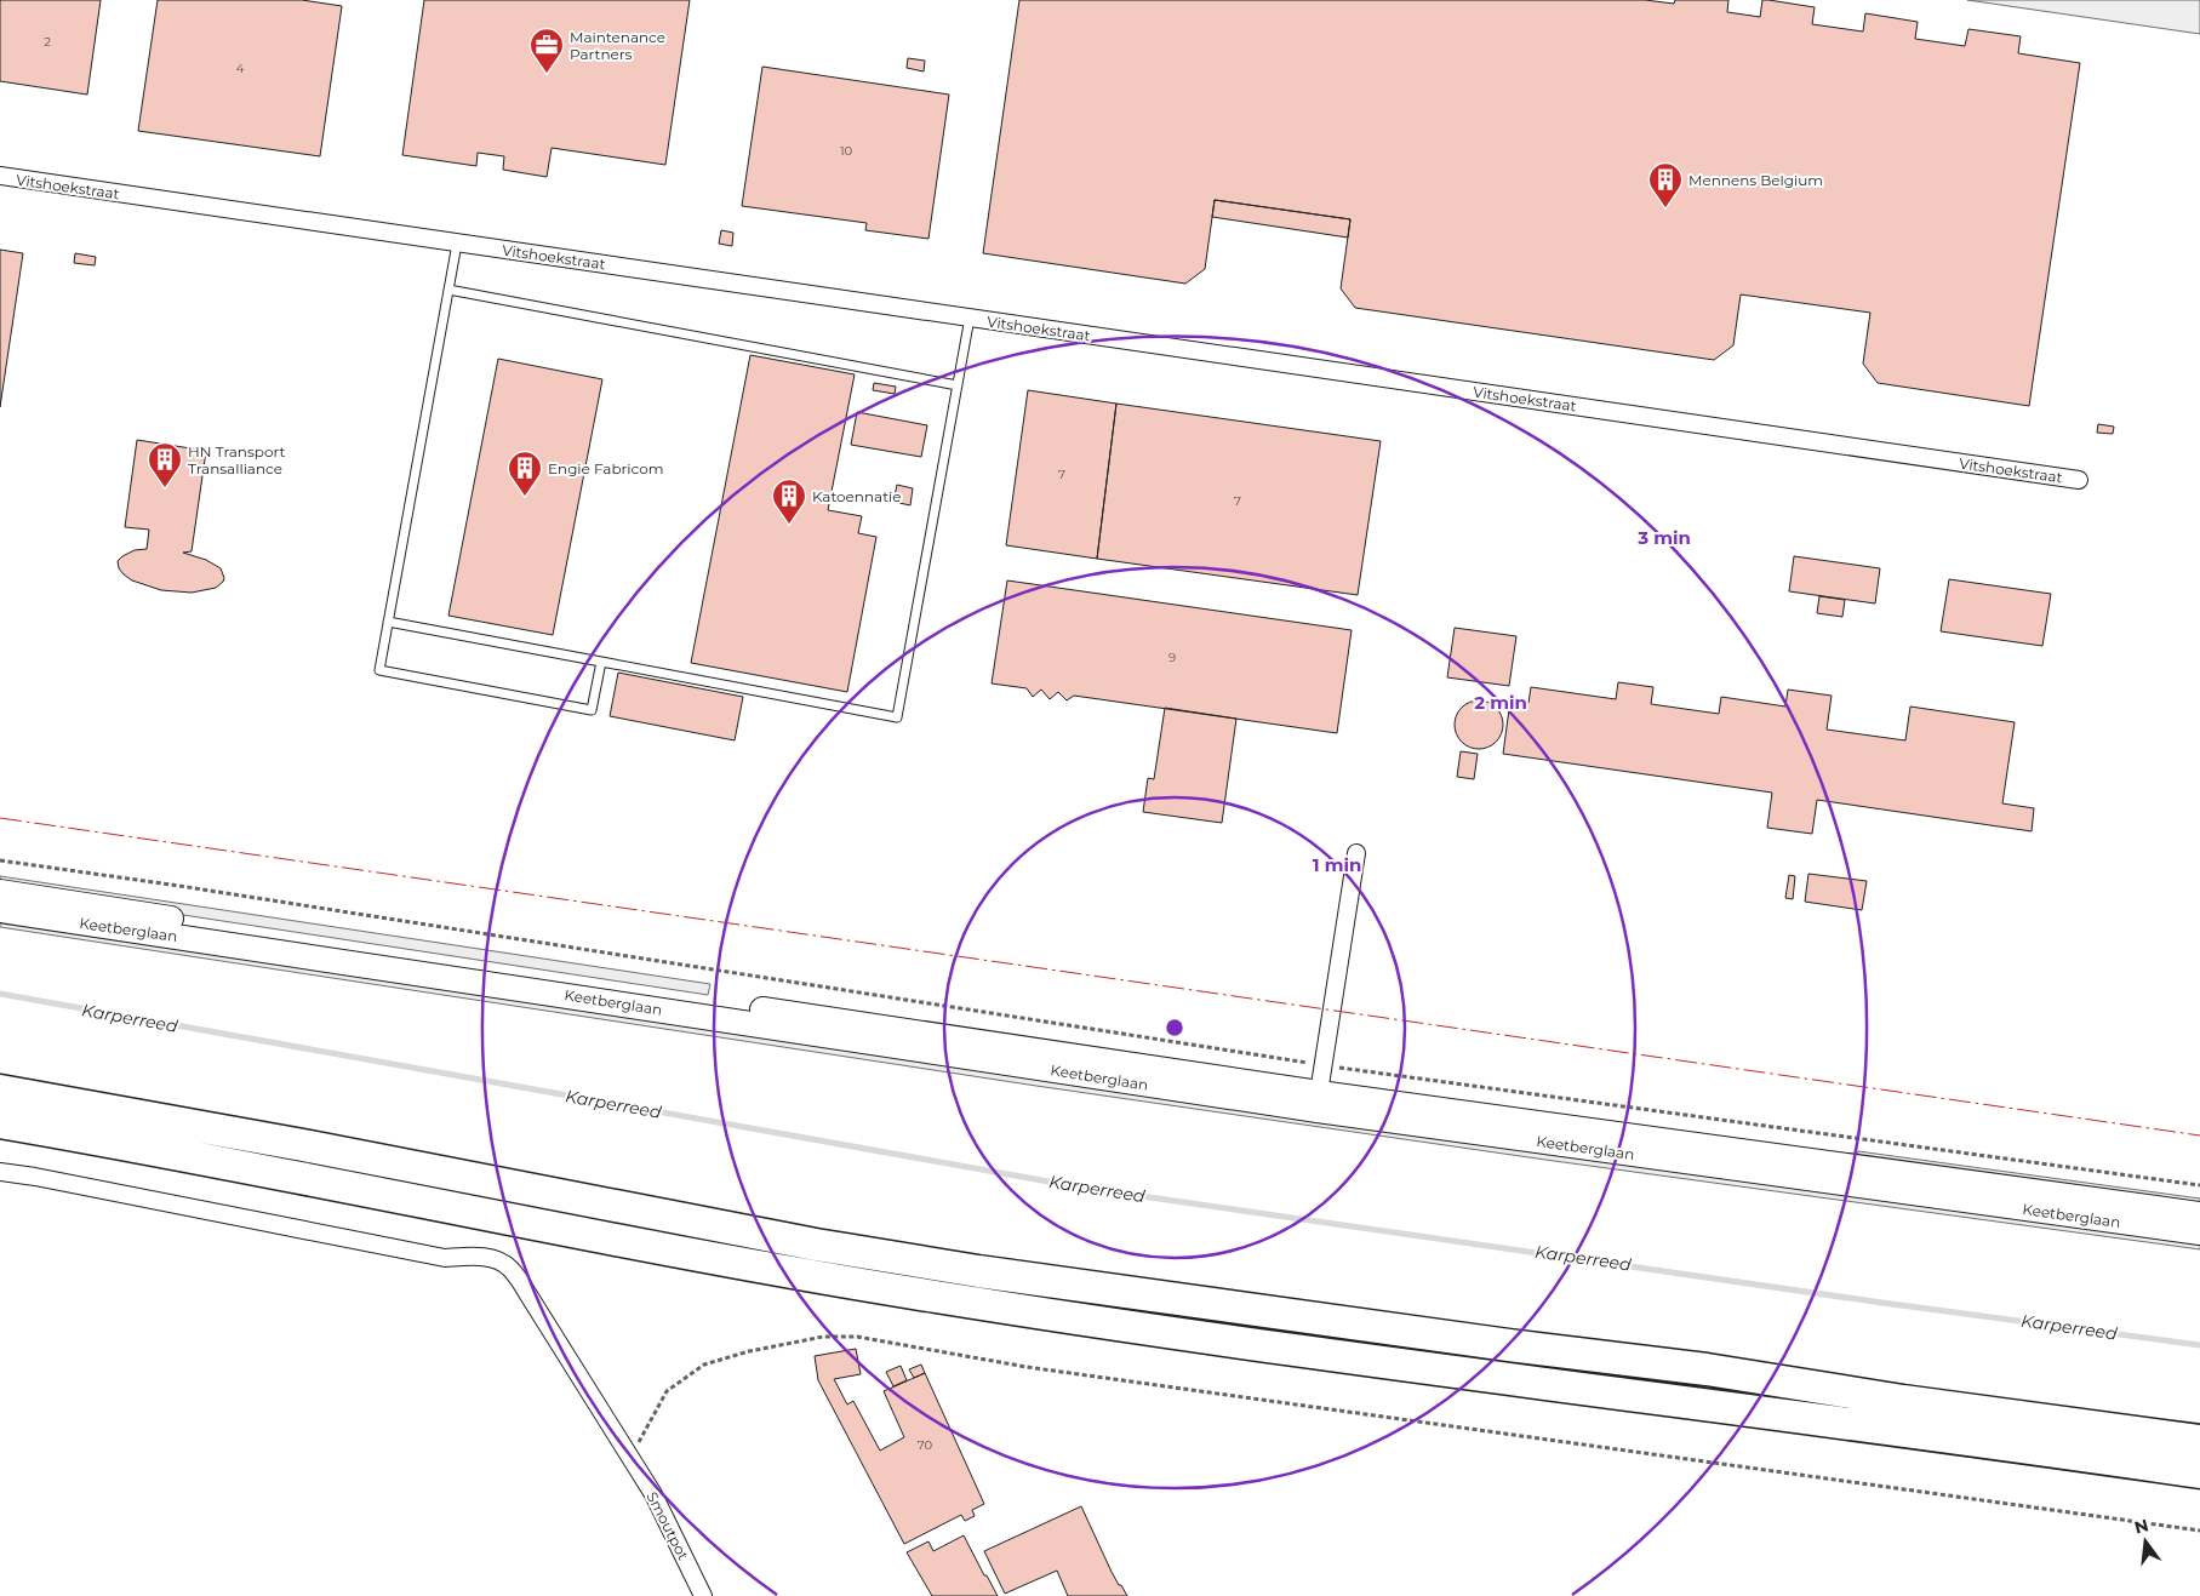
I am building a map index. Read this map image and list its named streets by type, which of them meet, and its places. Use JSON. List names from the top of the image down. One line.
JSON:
{"streets":{"main road":["Keetberglaan"],"street":["Vitshoekstraat","Smoutpot"]},"water":["Karperreed"],"places":{"office":["Maintenance Partners"],"building":["Mennens Belgium","HN Transport Transalliance","Engie Fabricom","Katoennatie"]},"house_numbers":["2","4","10","7","7","9","70"],"north":"top","rings":["3 min","2 min","1 min"]}
